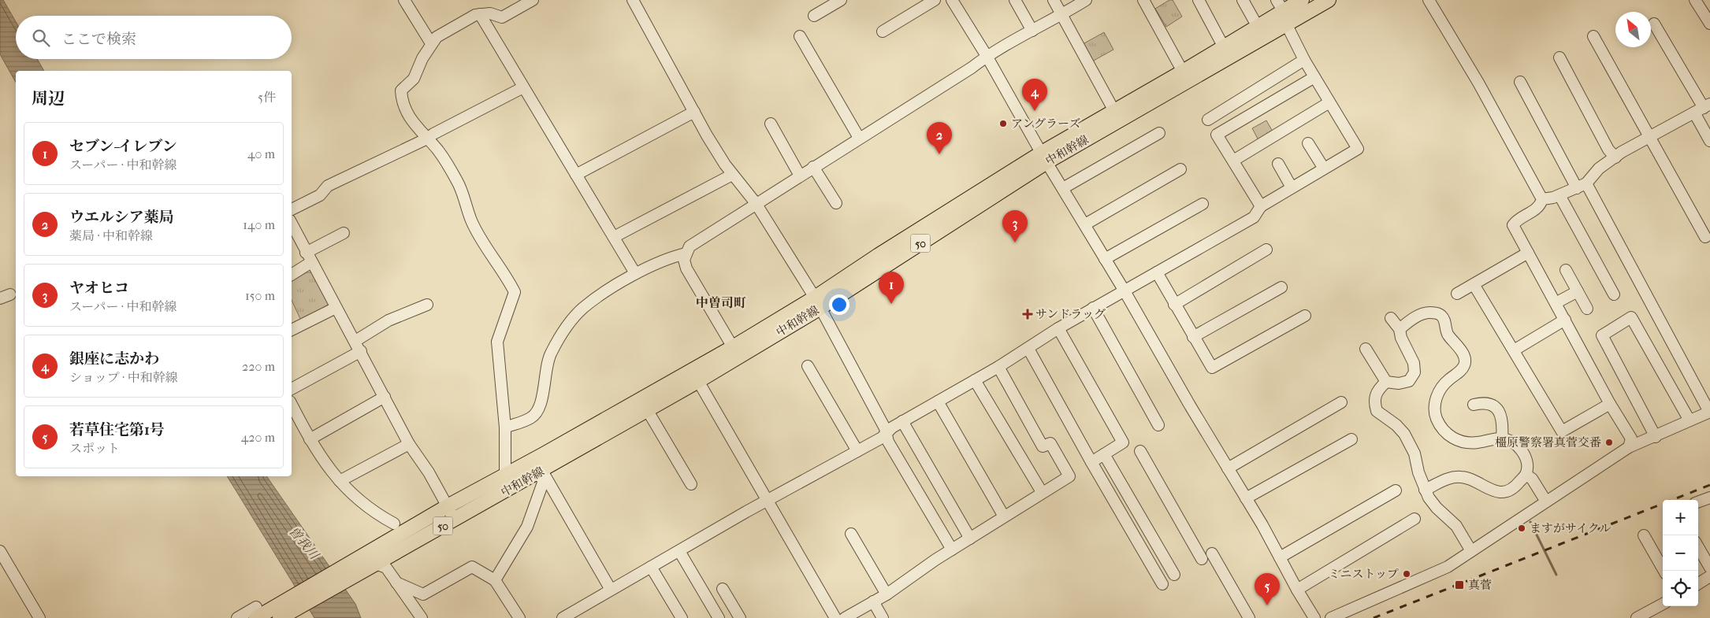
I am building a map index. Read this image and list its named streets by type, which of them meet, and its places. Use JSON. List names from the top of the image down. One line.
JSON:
{"streets":{"main road":["中和幹線","50"]},"districts":["中曽司町"],"water":["曽我川"],"places":{"other":["アングラーズ","橿原警察署真菅交番","ますがサイクル","ミニストップ"],"health":["サンドラッグ"],"transit":["真菅"]},"north":"top left","page":{"search":"ここで検索","heading":["周辺","5件"],"pins":["4","2","3","1","5"],"list":[{"mark":"1","name":"セブン-イレブン","note":"スーパー · 中和幹線","value":"40 m"},{"mark":"2","name":"ウエルシア薬局","note":"薬局 · 中和幹線","value":"140 m"},{"mark":"3","name":"ヤオヒコ","note":"スーパー · 中和幹線","value":"150 m"},{"mark":"4","name":"銀座に志かわ","note":"ショップ · 中和幹線","value":"220 m"},{"mark":"5","name":"若草住宅第1号","note":"スポット","value":"420 m"}],"map_buttons":["+","−"]}}
